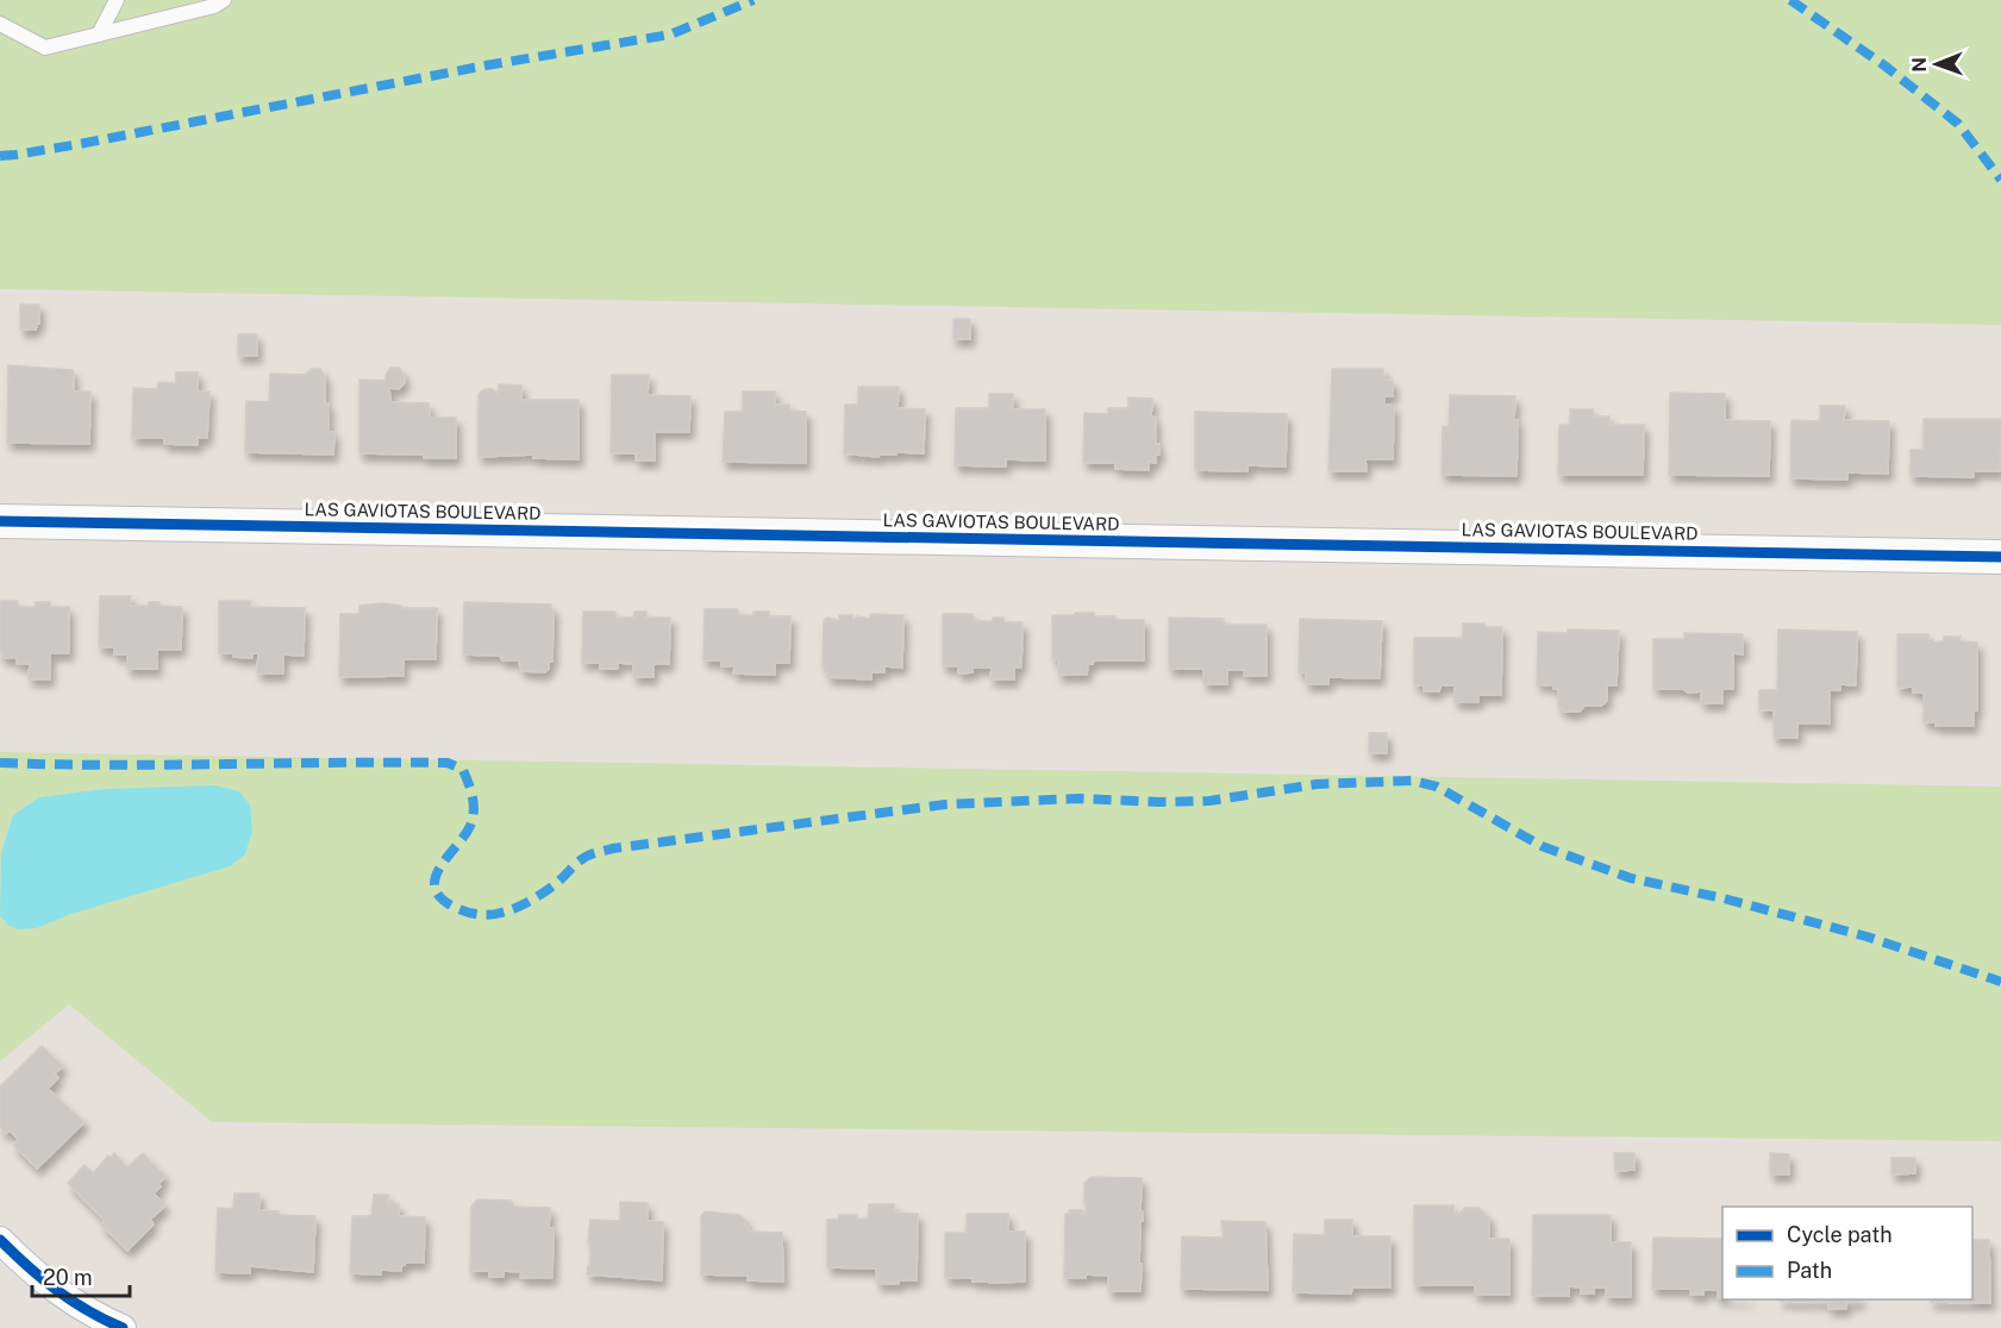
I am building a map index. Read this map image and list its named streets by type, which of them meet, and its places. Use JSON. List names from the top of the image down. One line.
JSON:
{"streets":{"street":["LAS GAVIOTAS BOULEVARD"]},"legend":["Cycle path","Path"],"scale_bar":"20 m","north":"left"}
